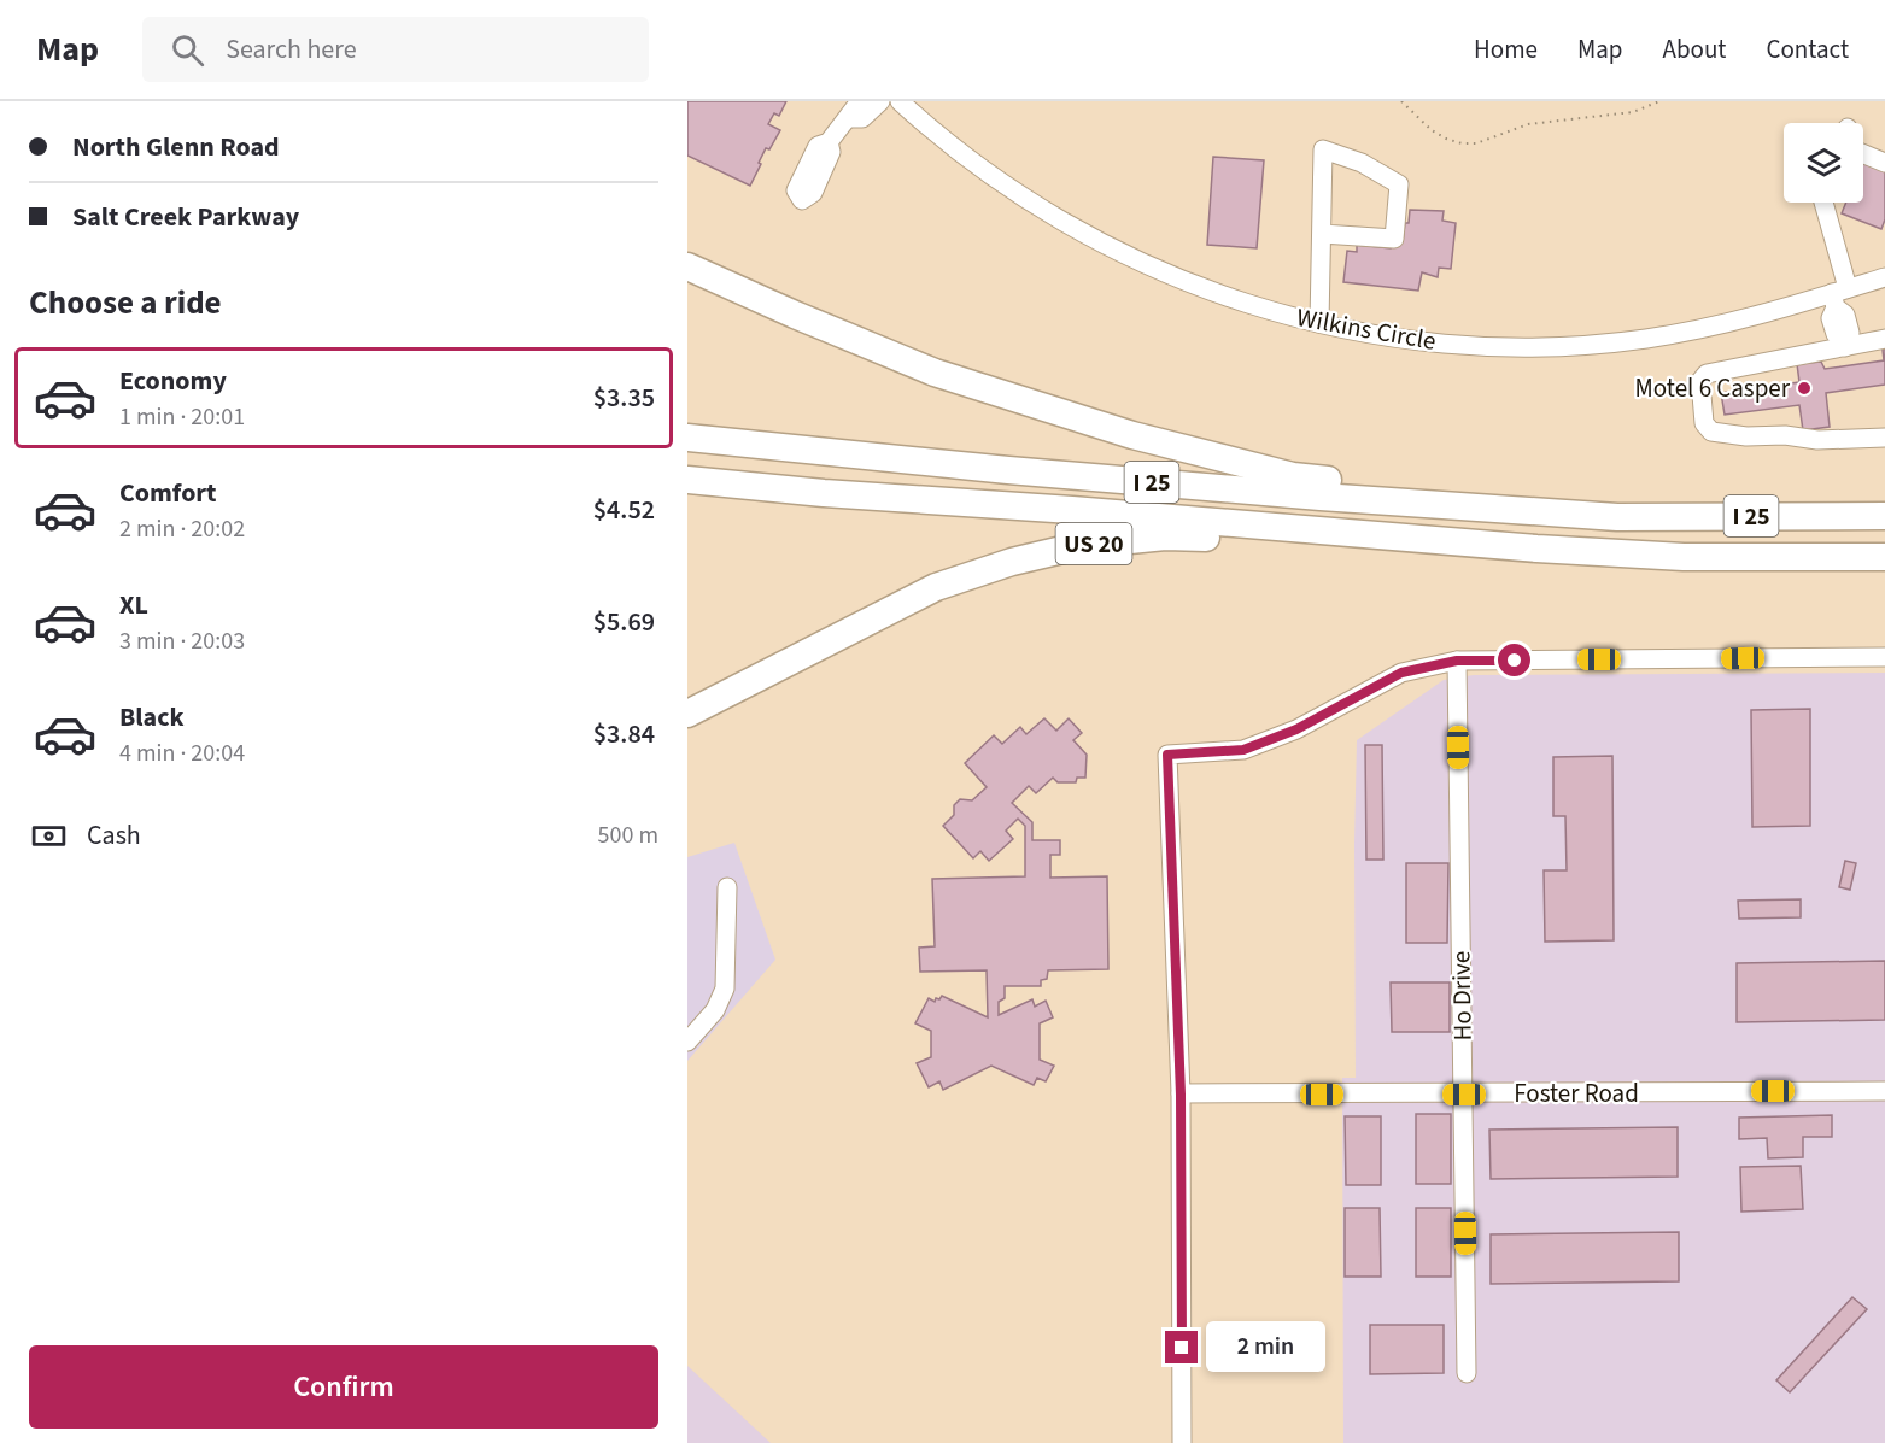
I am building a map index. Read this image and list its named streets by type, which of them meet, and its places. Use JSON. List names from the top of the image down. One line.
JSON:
{"streets":{"highway":["I 25","US 20"],"street":["Wilkins Circle","Ho Drive","Foster Road"]},"crossings":[["I 25","US 20"],["Ho Drive","Foster Road"]],"places":["Motel 6 Casper"],"page":{"header":"Map","search":"Search here","nav":["Home","Map","About","Contact"],"banner":["North Glenn Road","Salt Creek Parkway"],"heading":"Choose a ride","list":[{"name":"Economy","note":"1 min · 20:01","value":"$3.35"},{"name":"Comfort","note":"2 min · 20:02","value":"$4.52"},{"name":"XL","note":"3 min · 20:03","value":"$5.69"},{"name":"Black","note":"4 min · 20:04","value":"$3.84"}],"pay":["Cash","500 m"],"bubble":"2 min","buttons":"Confirm"}}
